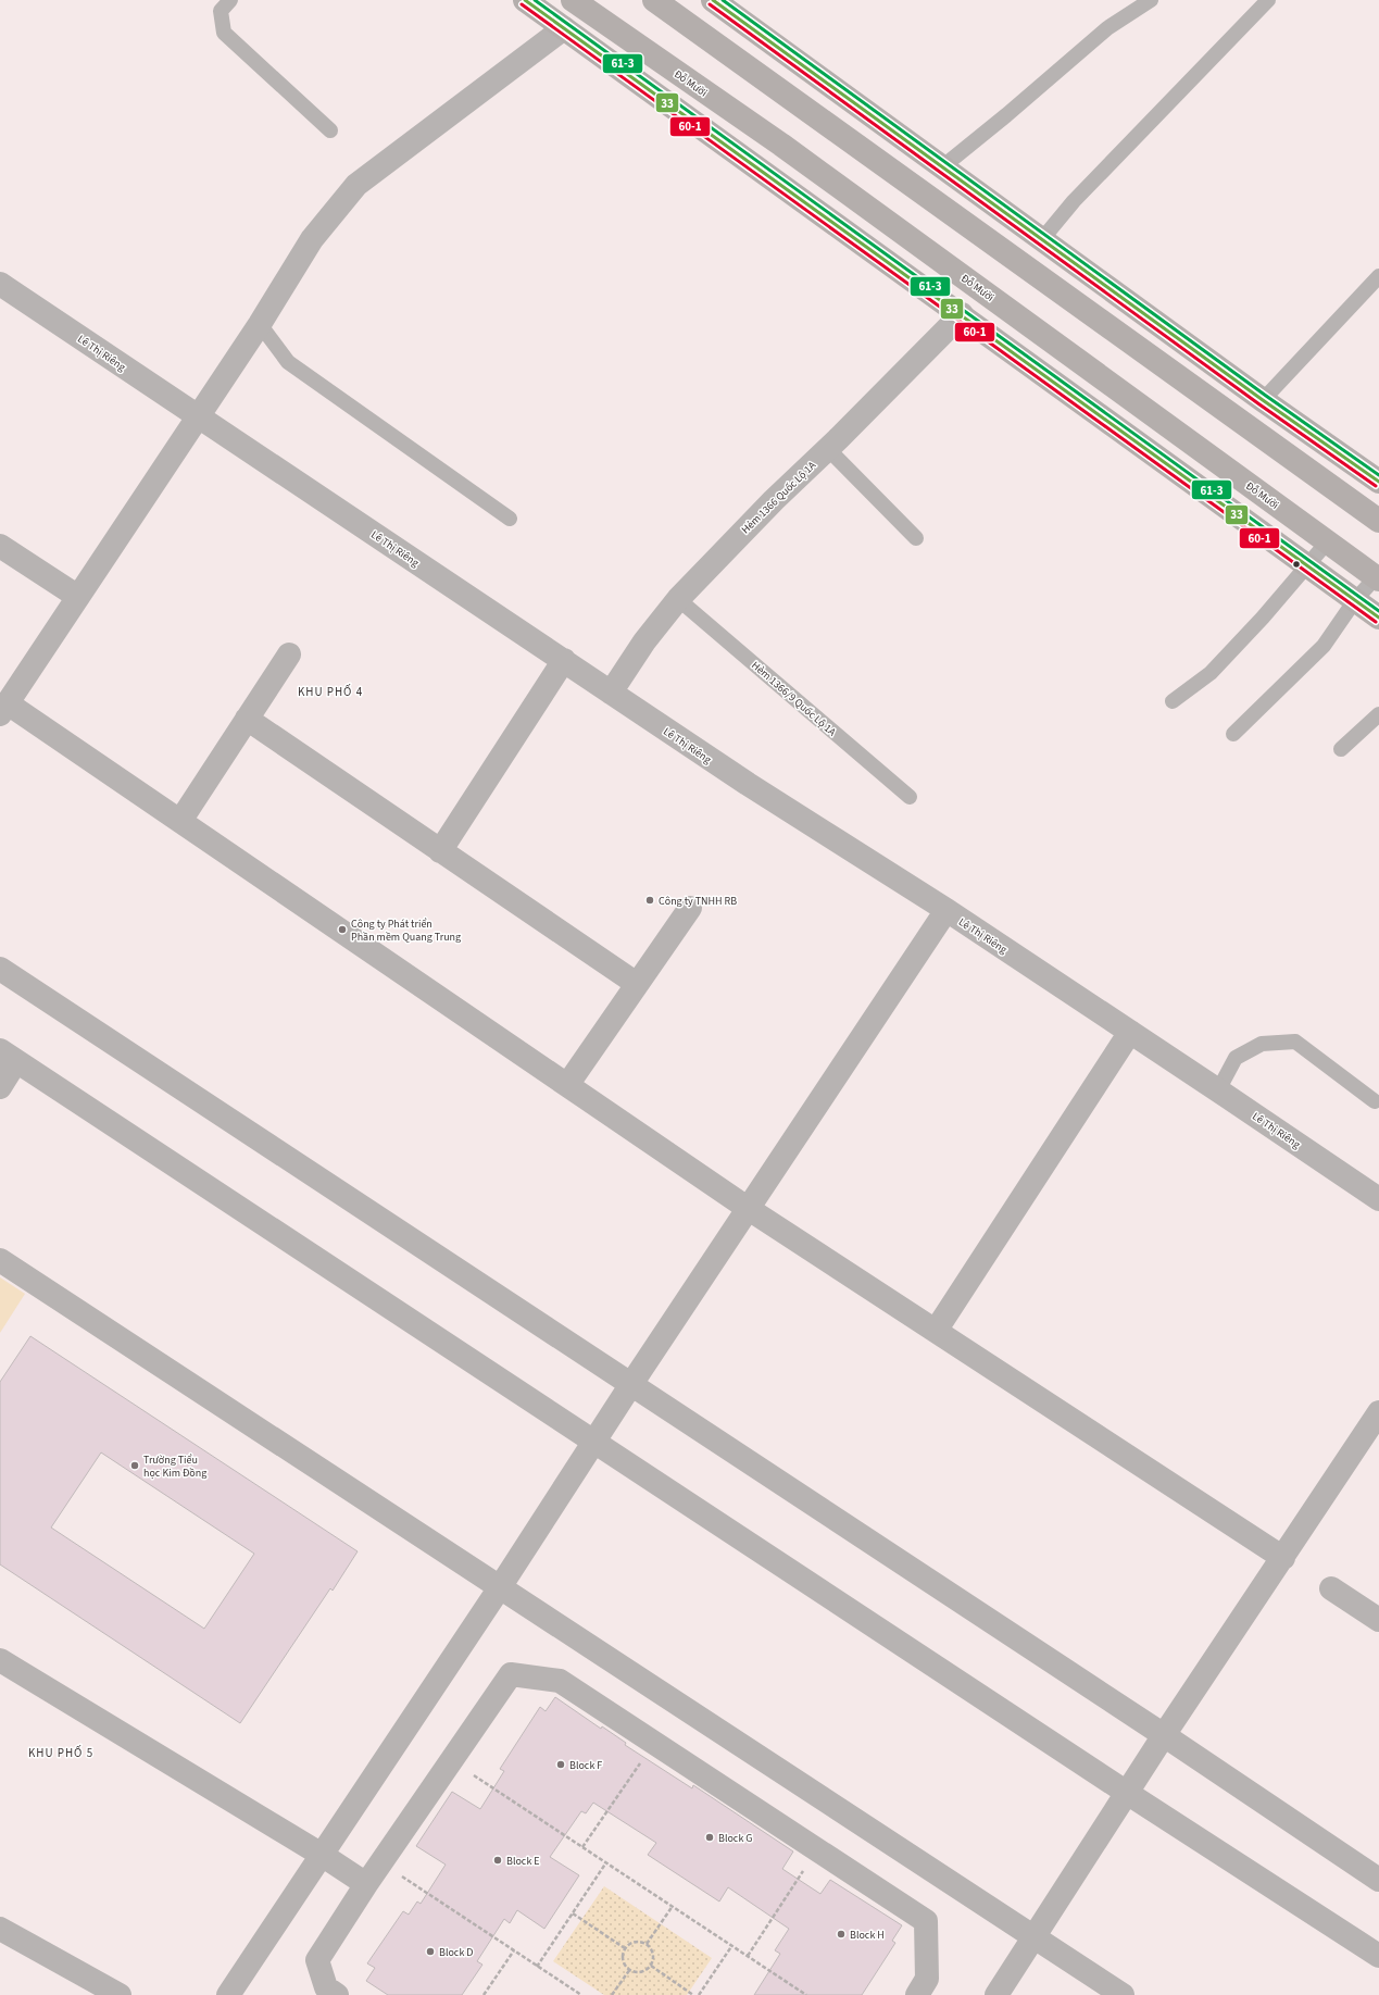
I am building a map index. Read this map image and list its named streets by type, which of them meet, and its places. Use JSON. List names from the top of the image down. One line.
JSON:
{"streets":{"highway":["Đỗ Mười"],"street":["Lê Thị Riêng","Hẻm 1366 Quốc Lộ 1A"],"lane":["Hẻm 1366/9 Quốc Lộ 1A"]},"crossings":[["Lê Thị Riêng","Hẻm 1366 Quốc Lộ 1A"],["Hẻm 1366 Quốc Lộ 1A","Hẻm 1366/9 Quốc Lộ 1A"]],"districts":["KHU PHỐ 4","KHU PHỐ 5"],"places":["Công ty TNHH RB","Công ty Phát triển Phần mềm Quang Trung","Trường Tiểu học Kim Đồng","Block F","Block G","Block E","Block H","Block D"],"lines":["transit line 33","transit line 61-3","transit line 60-1"]}
